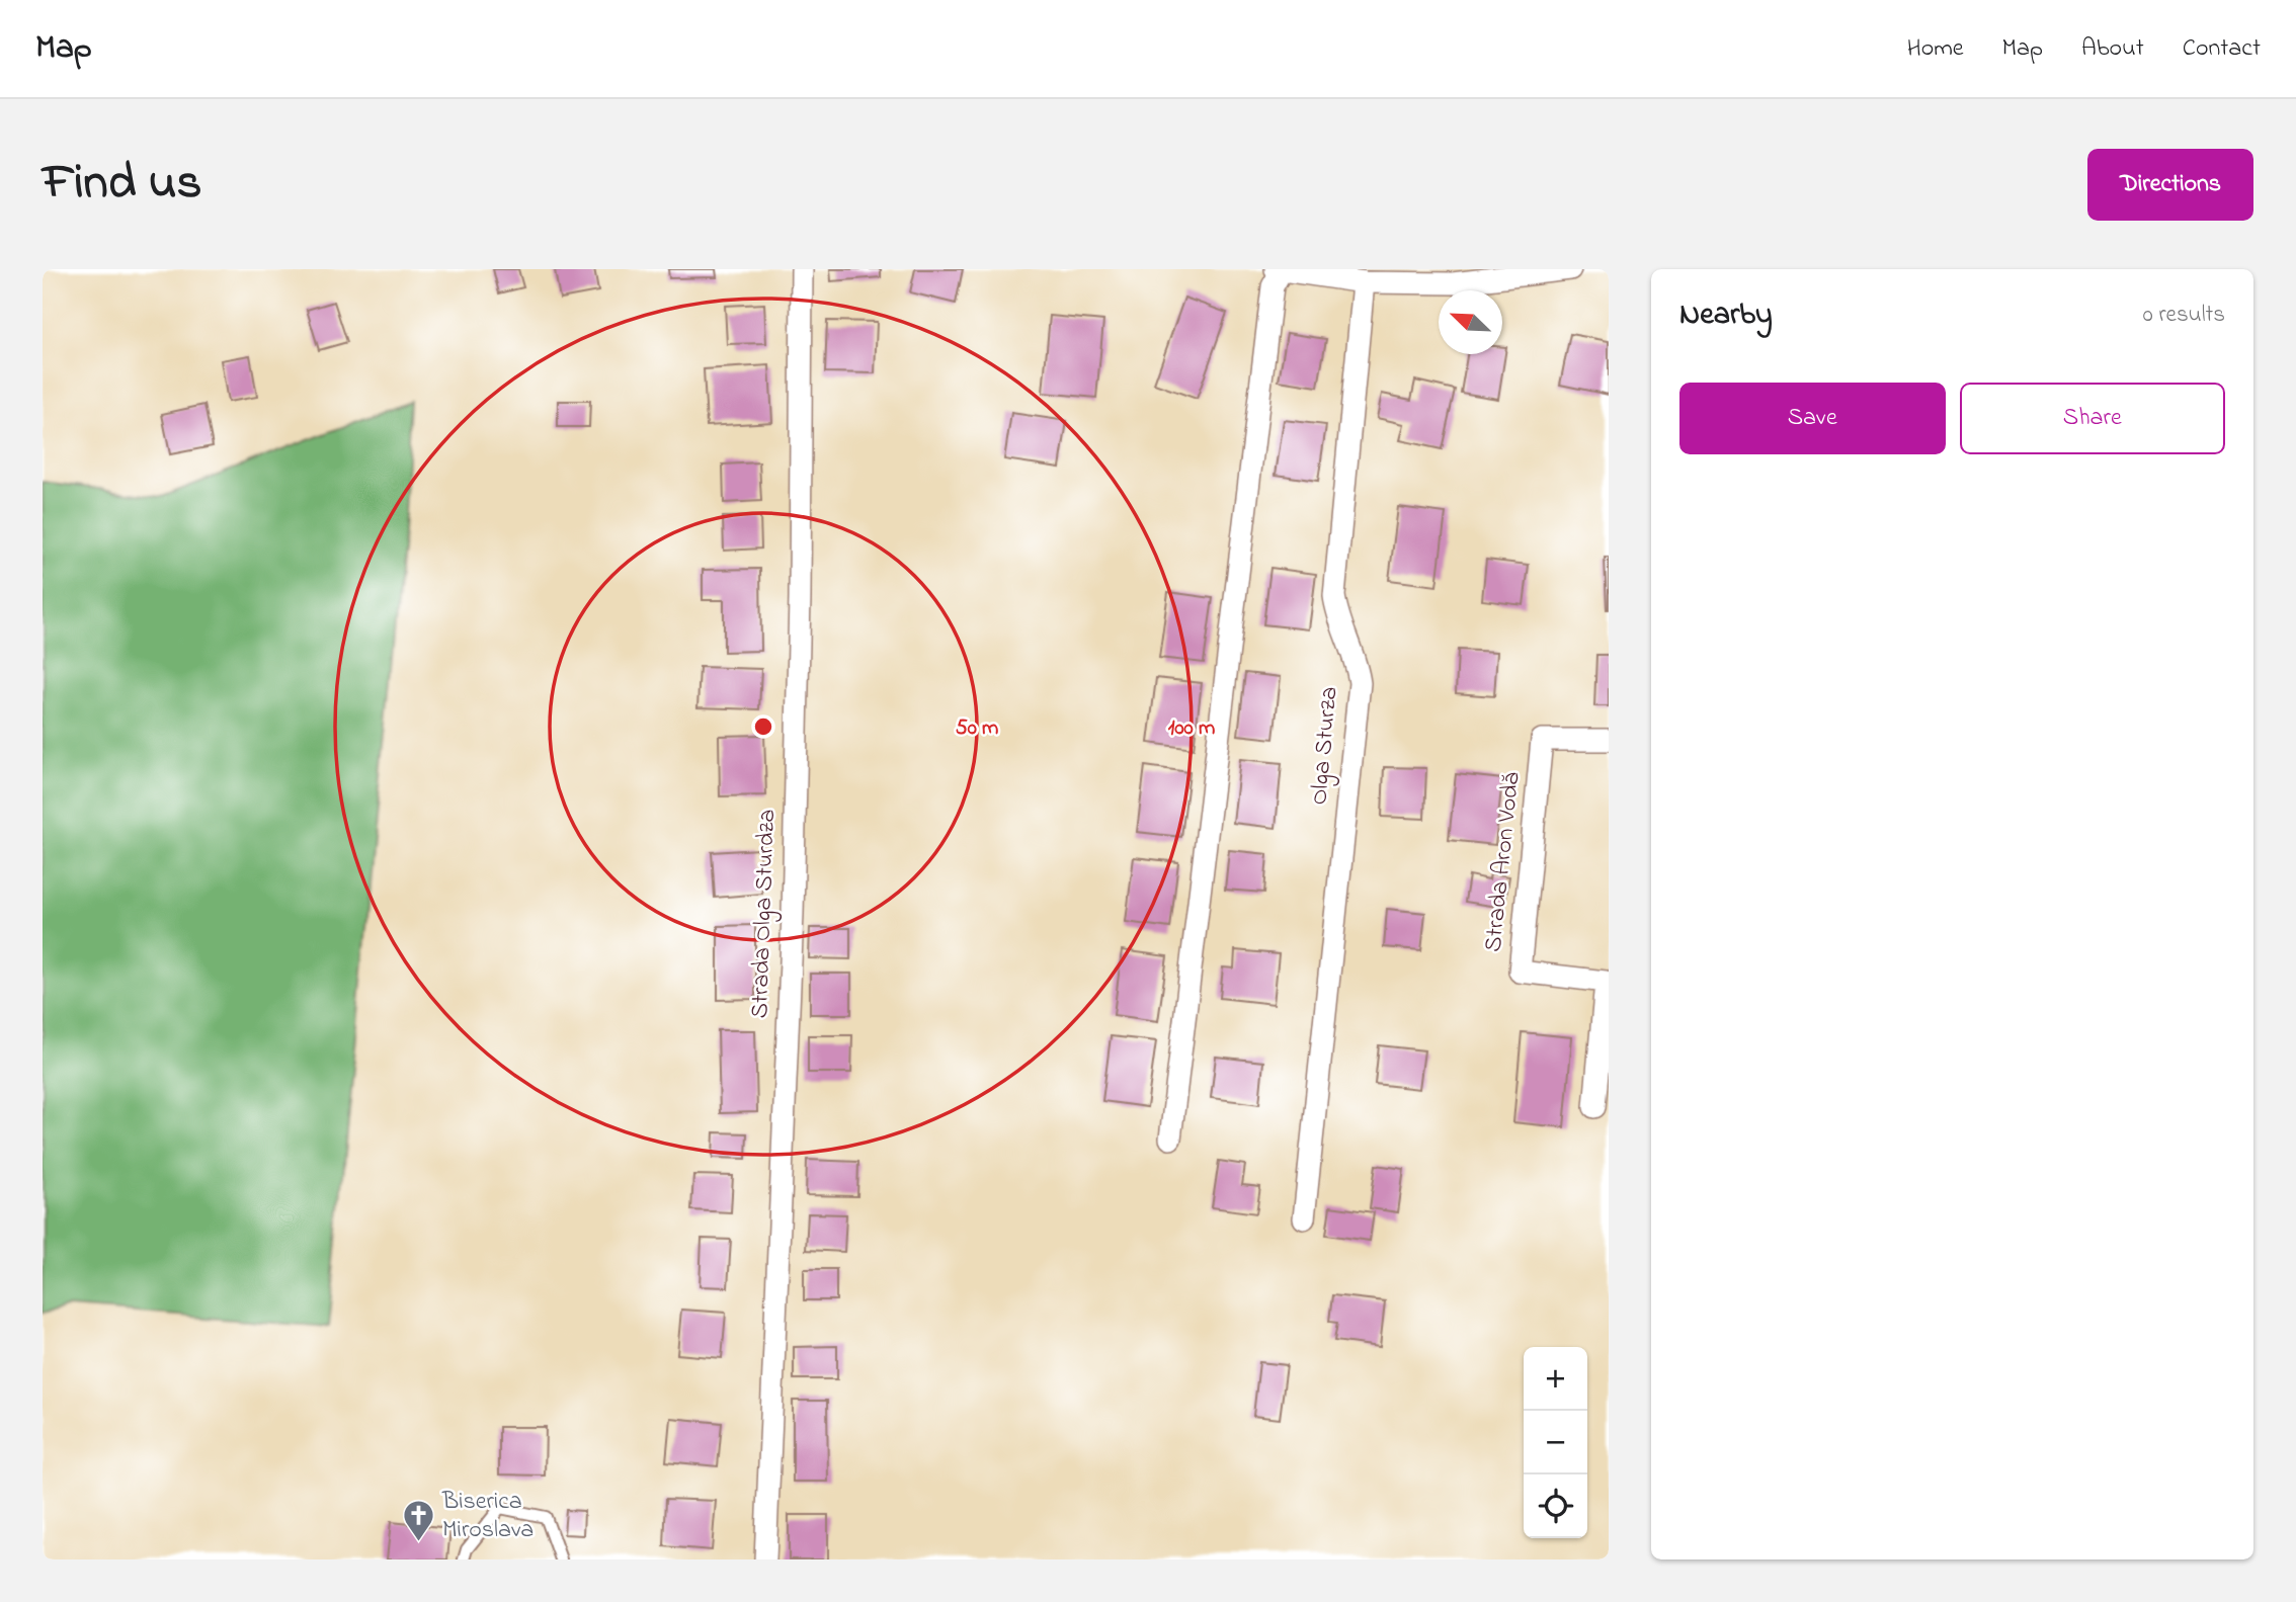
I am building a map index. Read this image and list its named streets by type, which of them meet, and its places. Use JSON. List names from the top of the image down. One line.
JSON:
{"streets":{"street":["Olga Sturza","Strada Aron Vodă","Strada Olga Sturdza"]},"places":{"church":["Biserica Miroslava"]},"north":"top left","page":{"header":"Map","nav":["Home","Map","About","Contact"],"title":"Find us","buttons":["Directions",["Save","Share"]],"heading":["Nearby","0 results"],"map_buttons":["+","−"]},"rings":["50 m","100 m"]}
